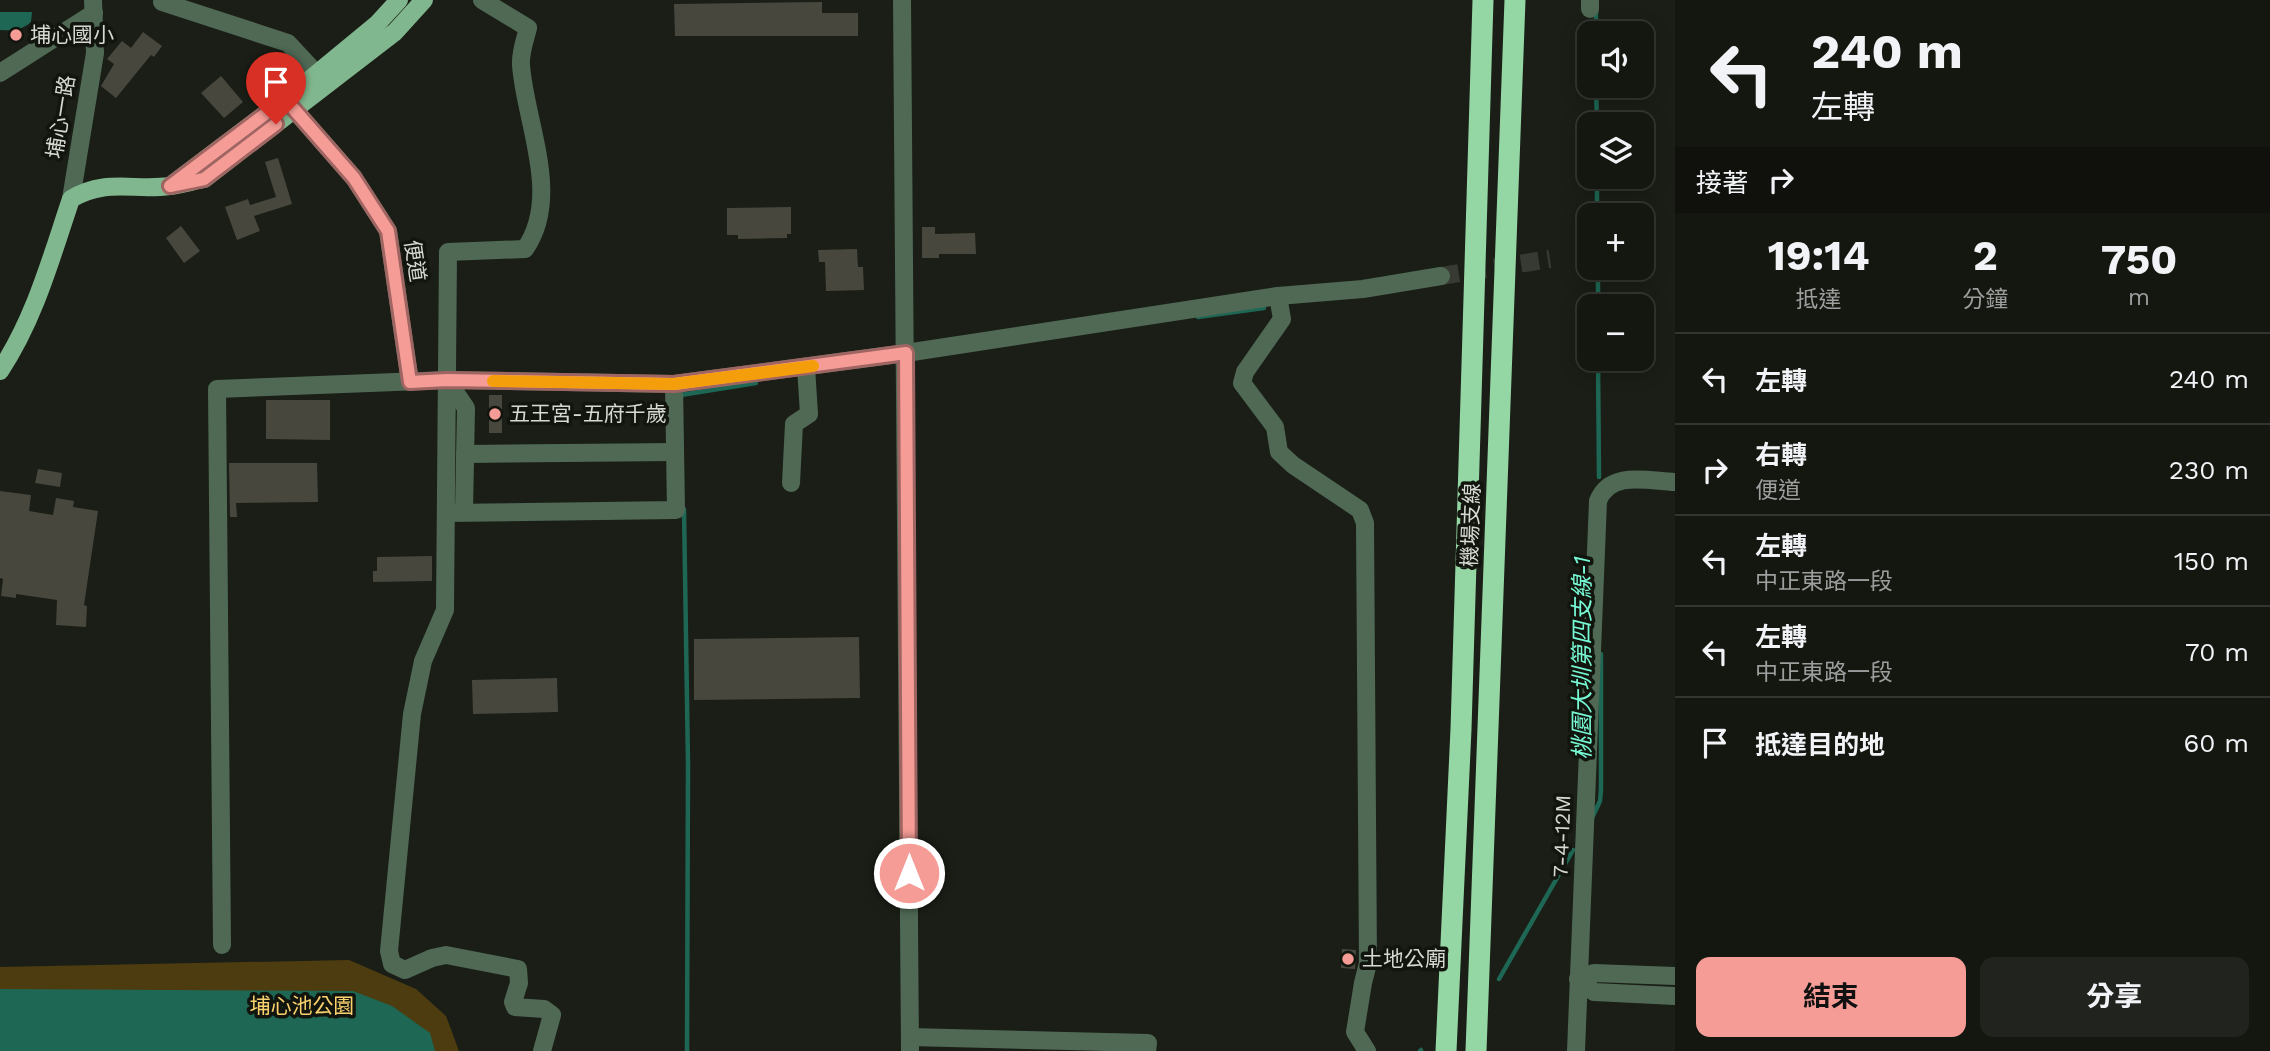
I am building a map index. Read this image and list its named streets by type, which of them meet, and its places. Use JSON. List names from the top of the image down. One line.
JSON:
{"streets":{"highway":["機場支線"],"street":["埔心一路","便道","7-4-12M"]},"water":["桃園大圳第四支線-1"],"parks":["埔心池公園"],"places":["埔心國小","五王宮-五府千歲","土地公廟"],"page":{"turn":["240 m","左轉"],"map_buttons":["+","−"],"then":"接著","eta":["19:14","抵達","2","分鐘","750","m"],"list":[{"name":"左轉","value":"240 m"},{"name":"右轉","note":"便道","value":"230 m"},{"name":"左轉","note":"中正東路一段","value":"150 m"},{"name":"左轉","note":"中正東路一段","value":"70 m"},{"name":"抵達目的地","value":"60 m"}],"buttons":["結束","分享"]}}
